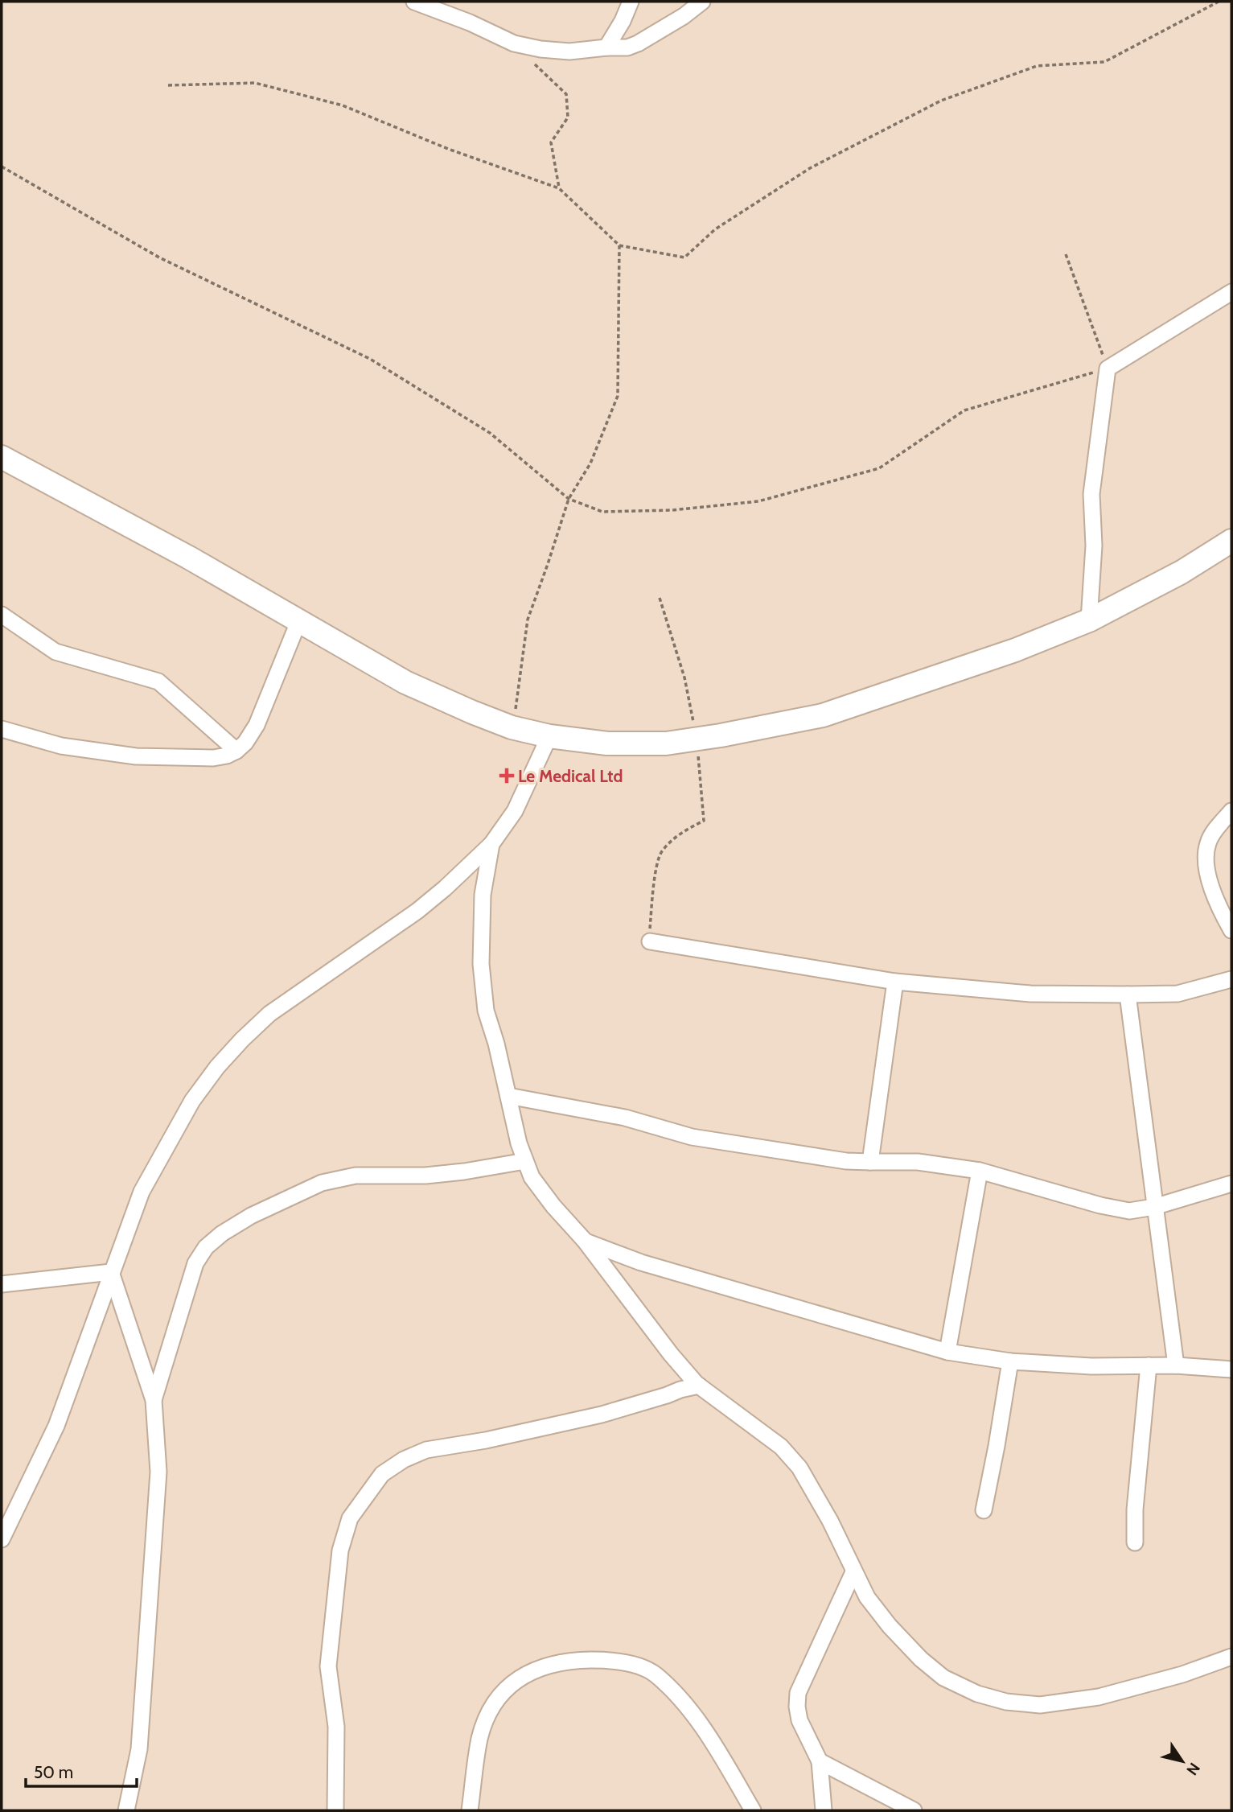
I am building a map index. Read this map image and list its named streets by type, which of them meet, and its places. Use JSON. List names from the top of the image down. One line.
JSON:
{"places":{"health":["Le Medical Ltd"]},"scale_bar":"50 m","north":"bottom right"}
